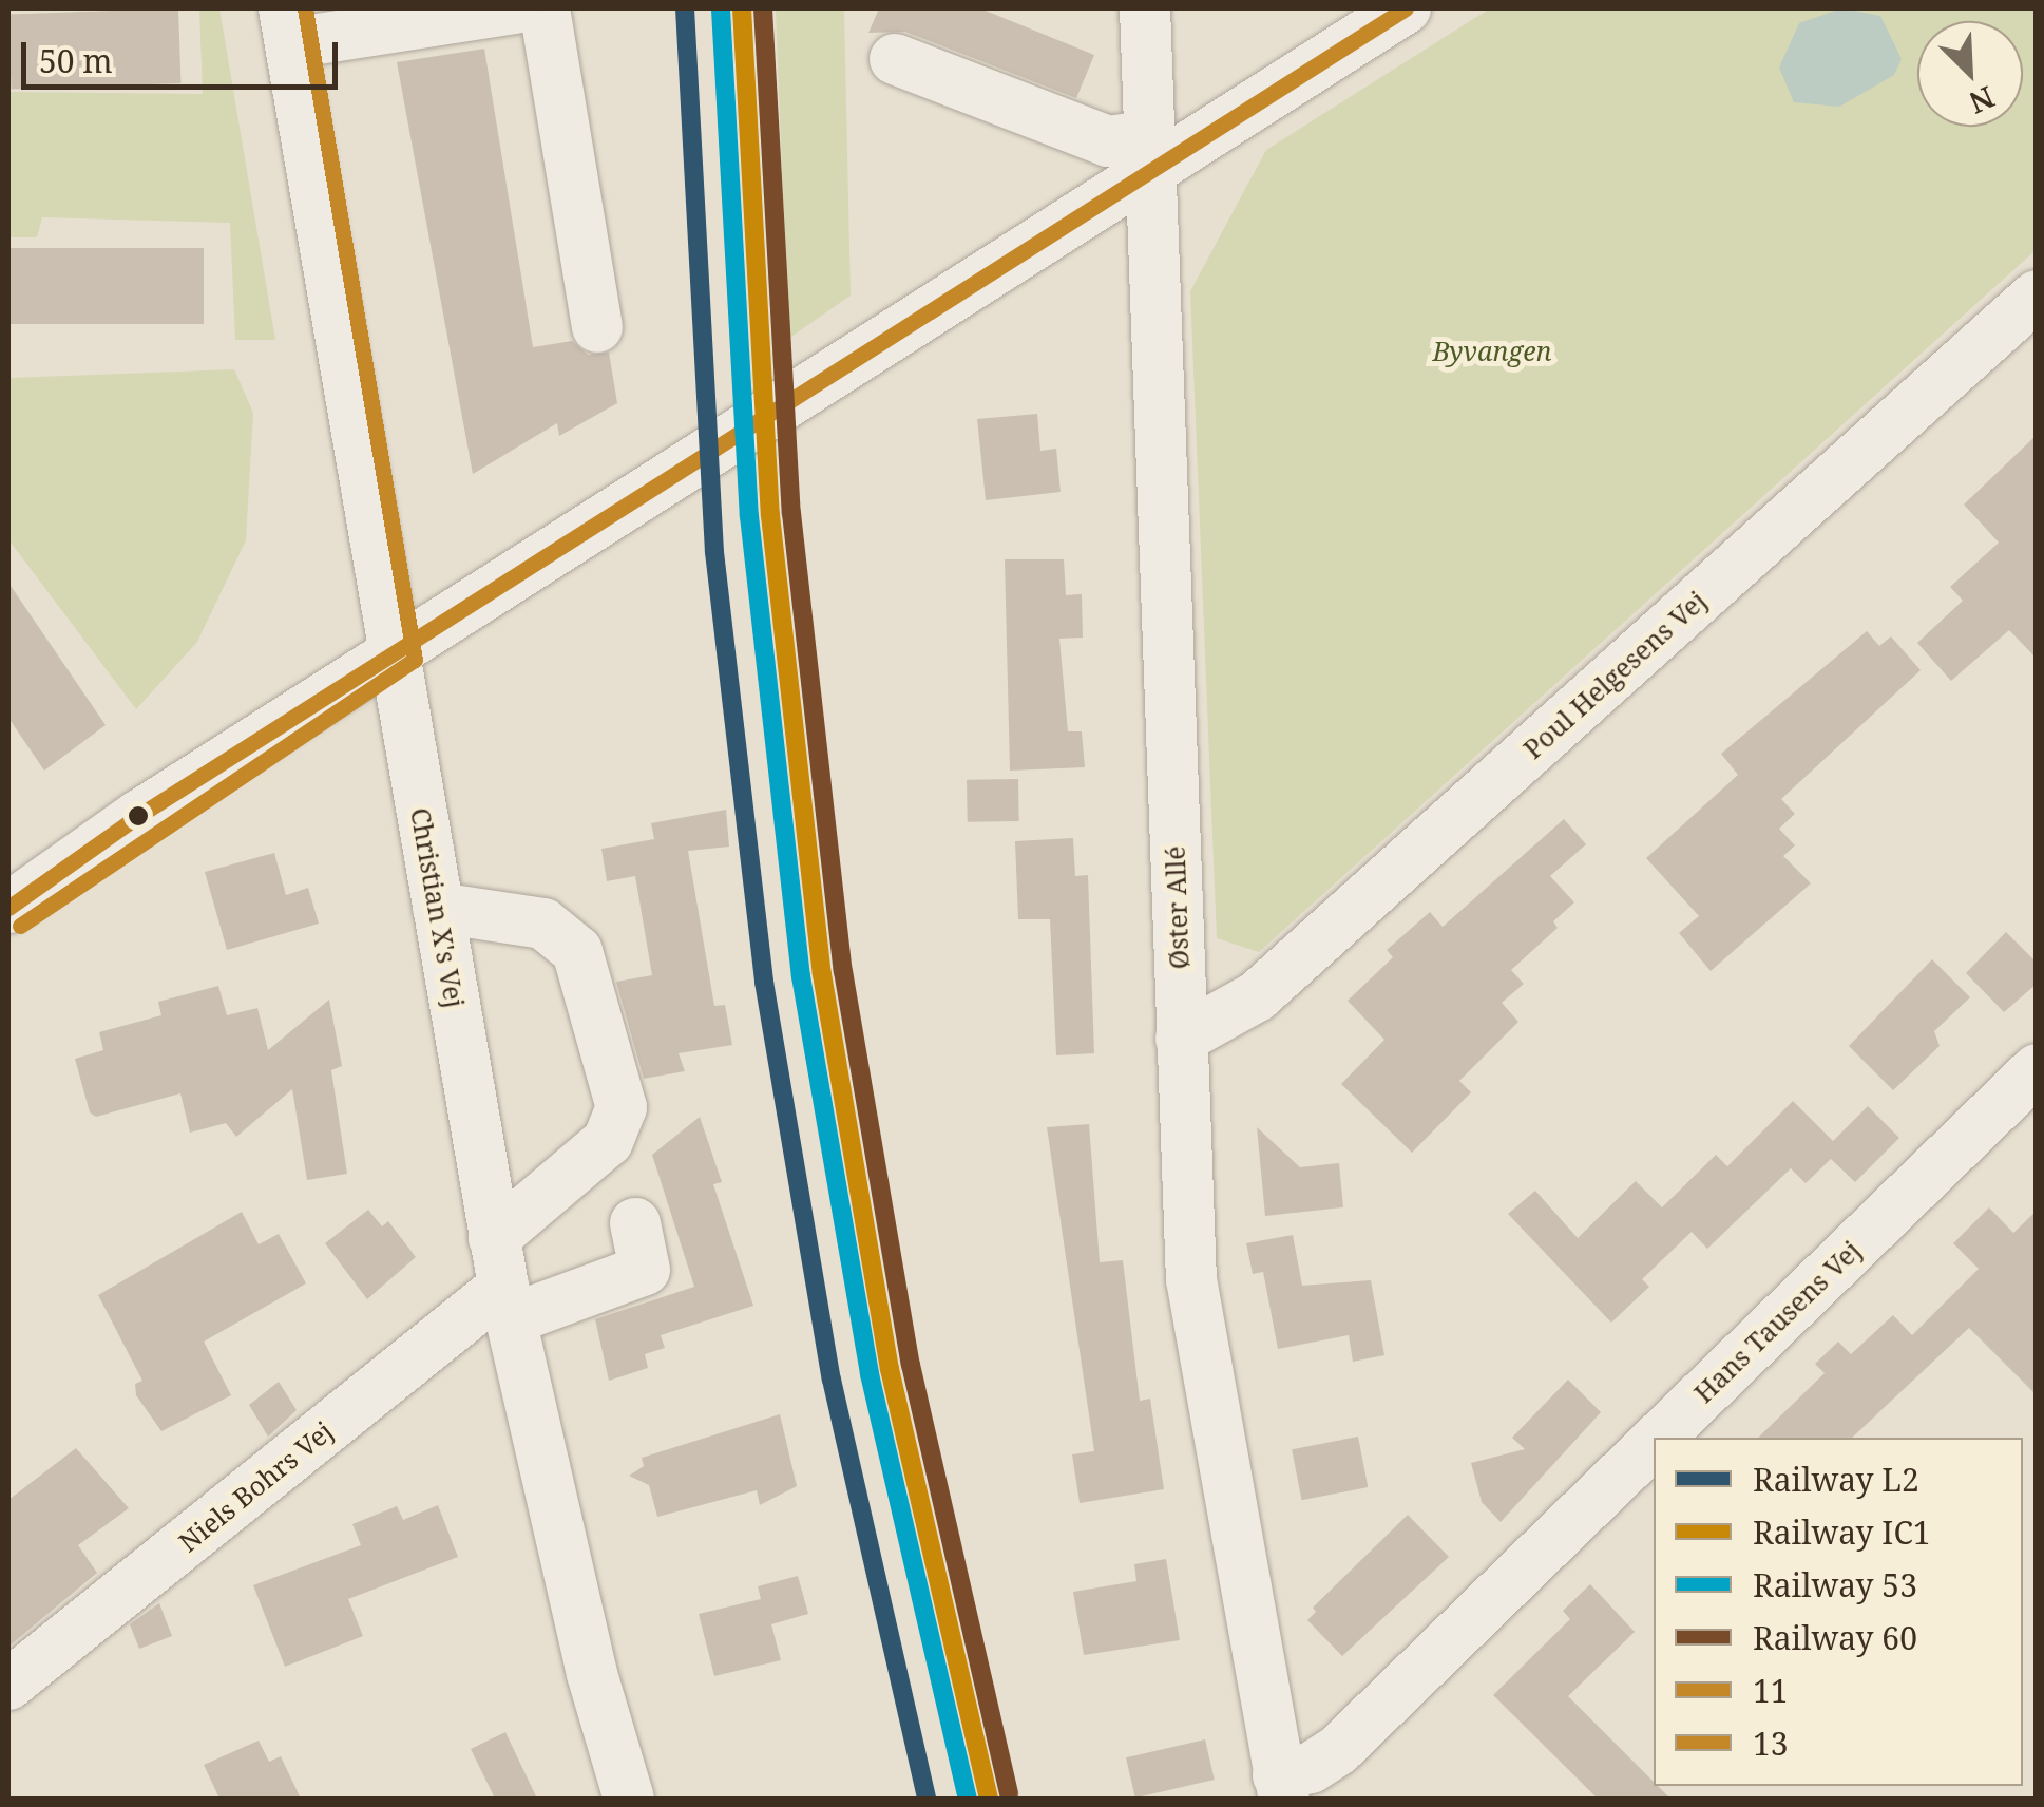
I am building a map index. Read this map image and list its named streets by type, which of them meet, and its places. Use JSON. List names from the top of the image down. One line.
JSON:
{"streets":{"street":["Poul Helgesens Vej","Christian X's Vej","Øster Allé","Hans Tausens Vej","Niels Bohrs Vej"]},"crossings":[["Poul Helgesens Vej","Øster Allé"],["Christian X's Vej","Niels Bohrs Vej"],["Øster Allé","Hans Tausens Vej"]],"parks":["Byvangen"],"lines":["rail line L2","rail line IC1","rail line 60","transit line 11","transit line 13","rail line 53"],"legend":["Railway L2","Railway IC1","Railway 53","Railway 60","11","13"],"scale_bar":"50 m","north":"bottom right"}
